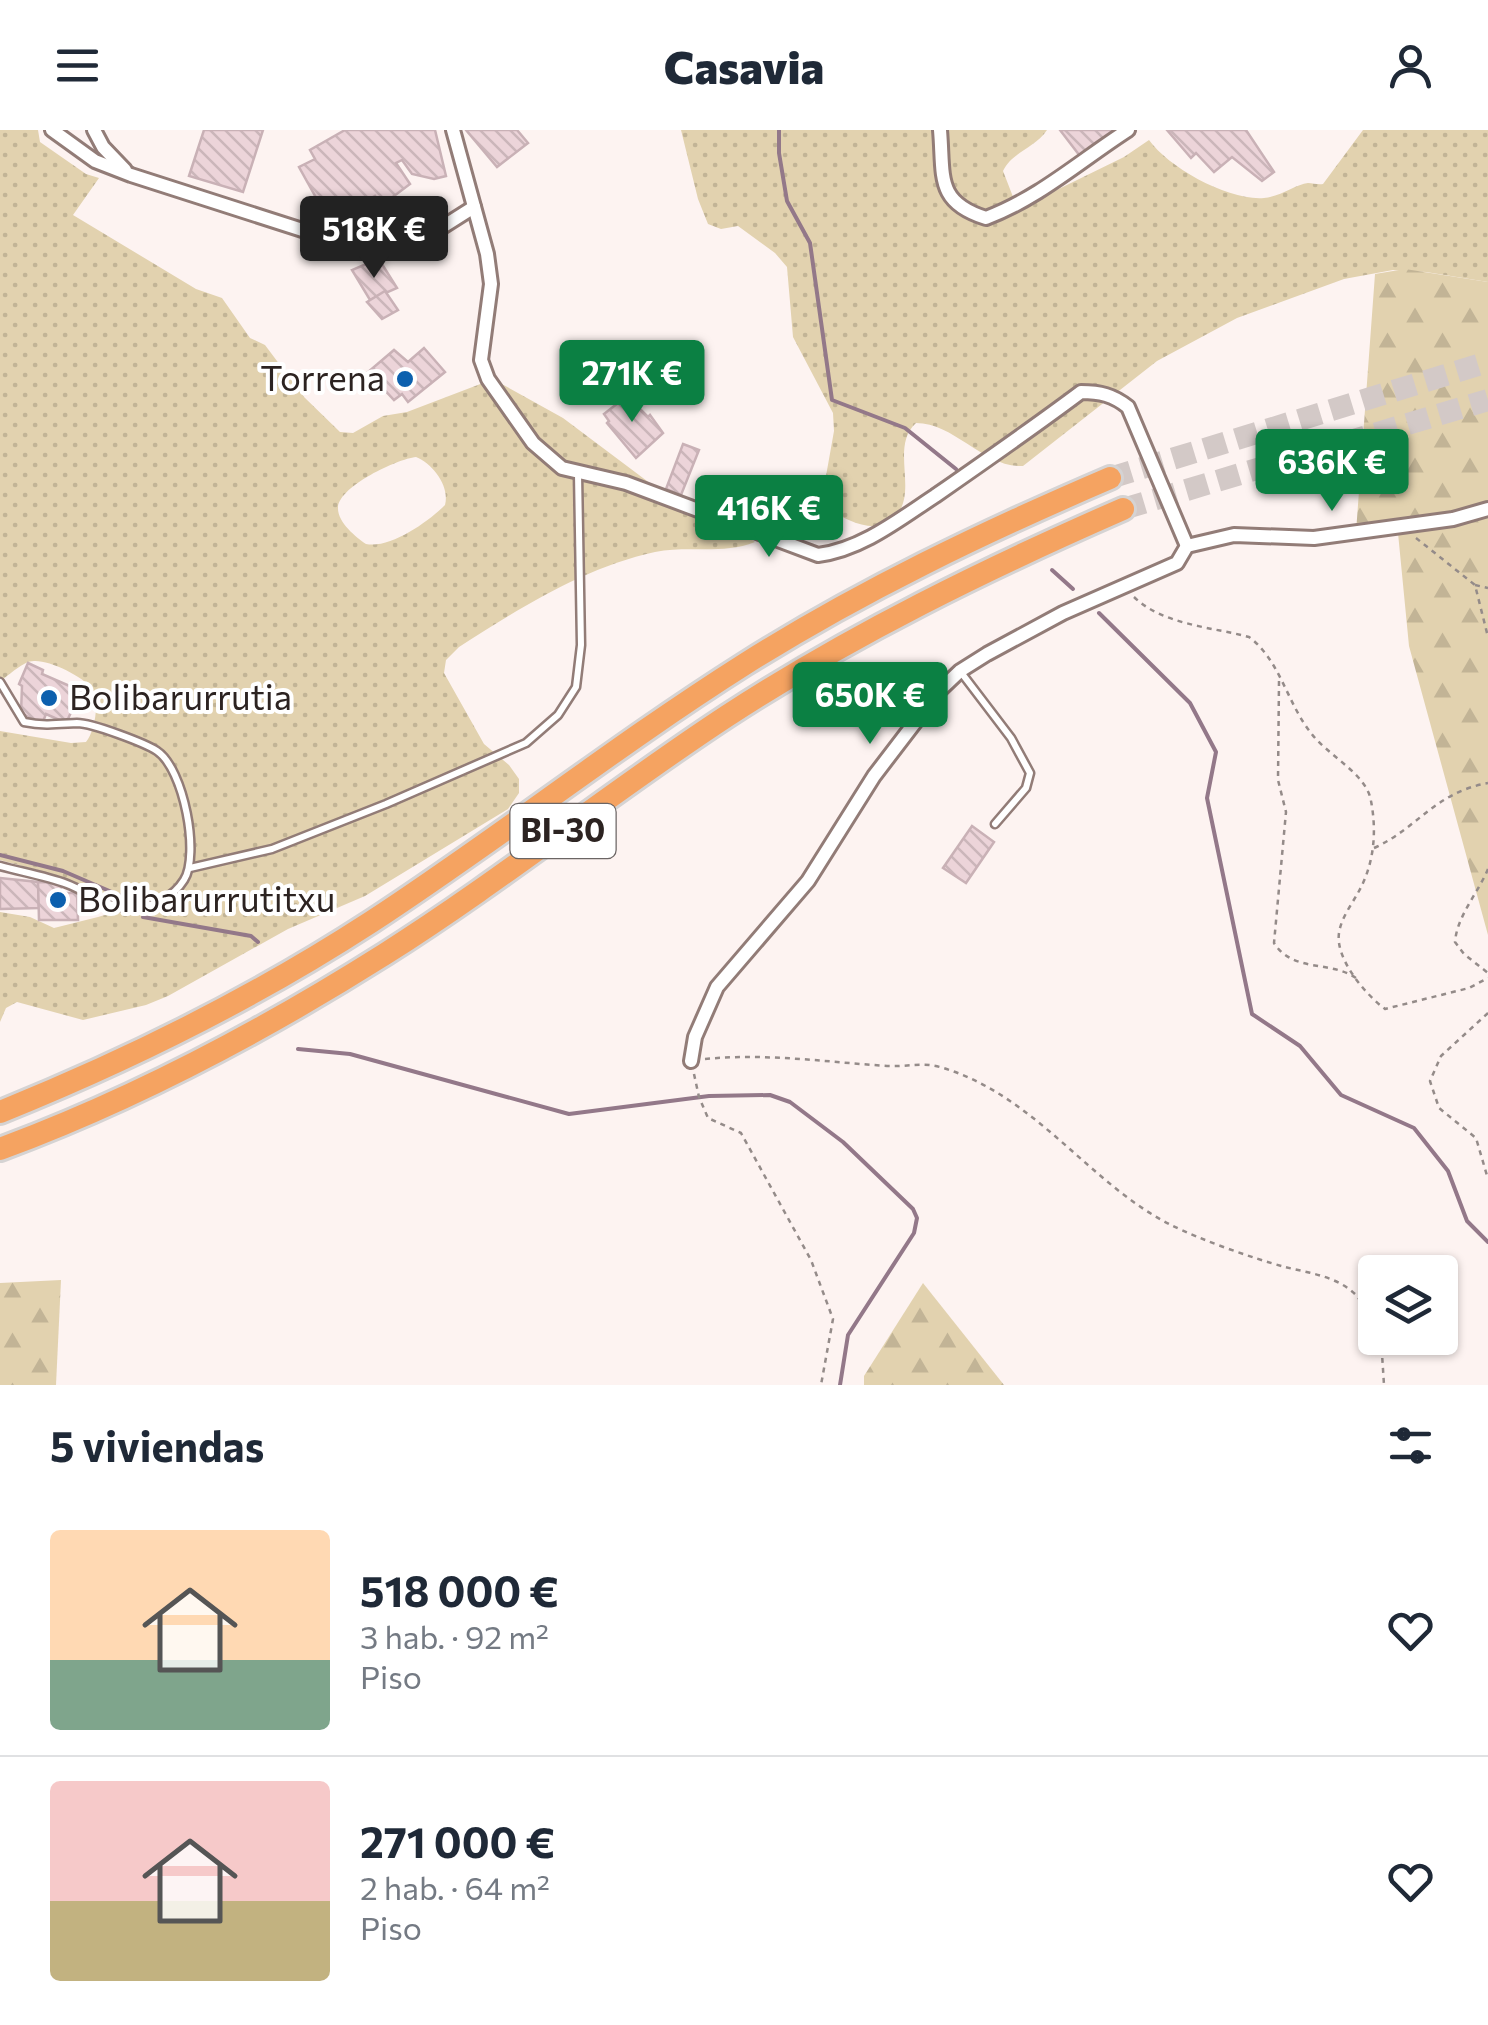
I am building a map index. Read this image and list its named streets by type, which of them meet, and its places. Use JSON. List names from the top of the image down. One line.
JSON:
{"streets":{"highway":["BI-30"]},"places":["Torrena","Bolibarurrutia","Bolibarurrutitxu"],"page":{"header":"Casavia","price":["518K €","271K €","636K €","416K €","650K €"],"heading":"5 viviendas","list":[{"name":"518 000 €","note":"3 hab. · 92 m² · Piso"},{"name":"271 000 €","note":"2 hab. · 64 m² · Piso"}]}}
